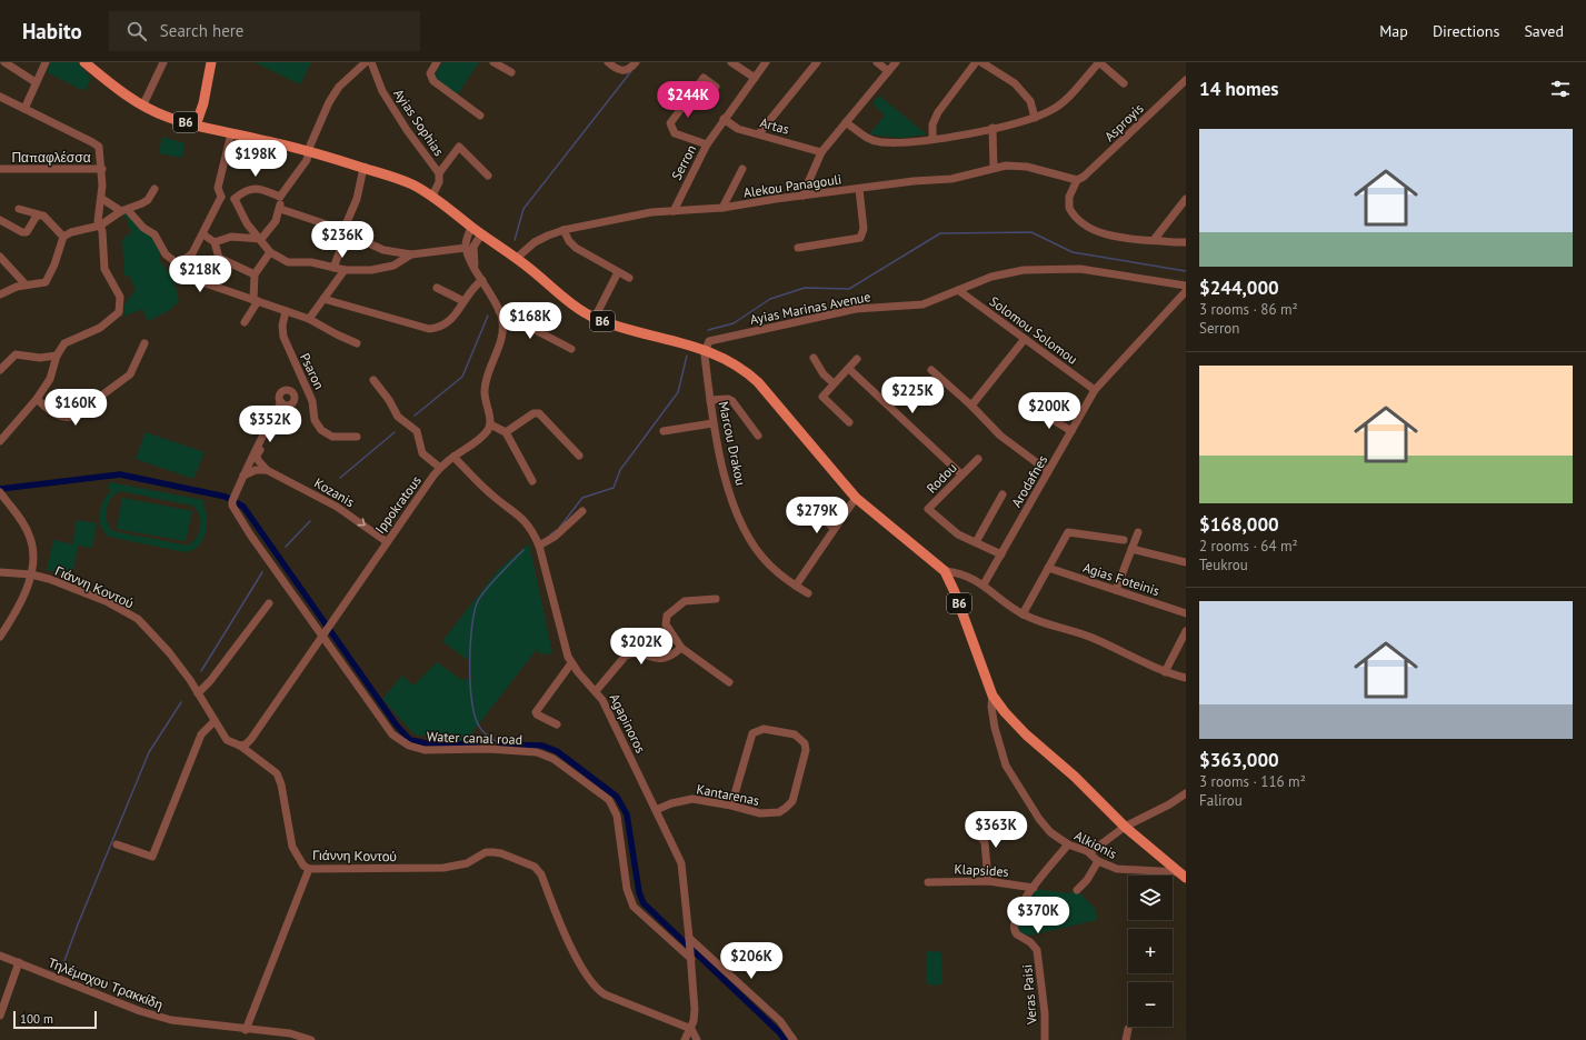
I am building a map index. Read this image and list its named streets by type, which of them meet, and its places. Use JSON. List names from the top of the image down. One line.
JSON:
{"streets":{"main road":["B6"],"street":["Ayias Sophias","Asproyis","Artas","Παπαφλέσσα","Serron","Alekou Panagouli","Ayias Marinas Avenue","Solomou Solomou","Psaron","Marcou Drakou","Rodou","Arodafnes","Kozanis","Ippokratous","Agias Foteinis","Γιάννη Κοντού","Agapinoros","Water canal road","Kantarenas","Alkionis","Klapsides","Τηλέμαχου Τρακκίδη","Veras Paisi"]},"crossings":[["B6","Ayias Sophias"],["B6","Alekou Panagouli"],["B6","Ayias Marinas Avenue"],["B6","Marcou Drakou"],["B6","Alkionis"],["Asproyis","Alekou Panagouli"],["Artas","Serron"],["Serron","Alekou Panagouli"],["Ayias Marinas Avenue","Solomou Solomou"],["Ayias Marinas Avenue","Marcou Drakou"],["Solomou Solomou","Arodafnes"],["Rodou","Arodafnes"],["Kozanis","Ippokratous"],["Kozanis","Water canal road"],["Ippokratous","Γιάννη Κοντού"],["Ippokratous","Agapinoros"],["Ippokratous","Water canal road"],["Γιάννη Κοντού","Agapinoros"],["Agapinoros","Water canal road"],["Agapinoros","Kantarenas"],["Alkionis","Veras Paisi"],["Klapsides","Veras Paisi"]],"one_way":["Kozanis"],"scale_bar":"100 m","page":{"header":"Habito","search":"Search here","nav":["Map","Directions","Saved"],"heading":"14 homes","price":["$244K","$198K","$236K","$218K","$168K","$225K","$160K","$200K","$352K","$279K","$202K","$363K","$370K","$206K"],"list":[{"name":"$244,000","note":"3 rooms · 86 m² · Serron"},{"name":"$168,000","note":"2 rooms · 64 m² · Teukrou"},{"name":"$363,000","note":"3 rooms · 116 m² · Falirou"}],"map_buttons":["+","−"],"scale":"100 m"}}
